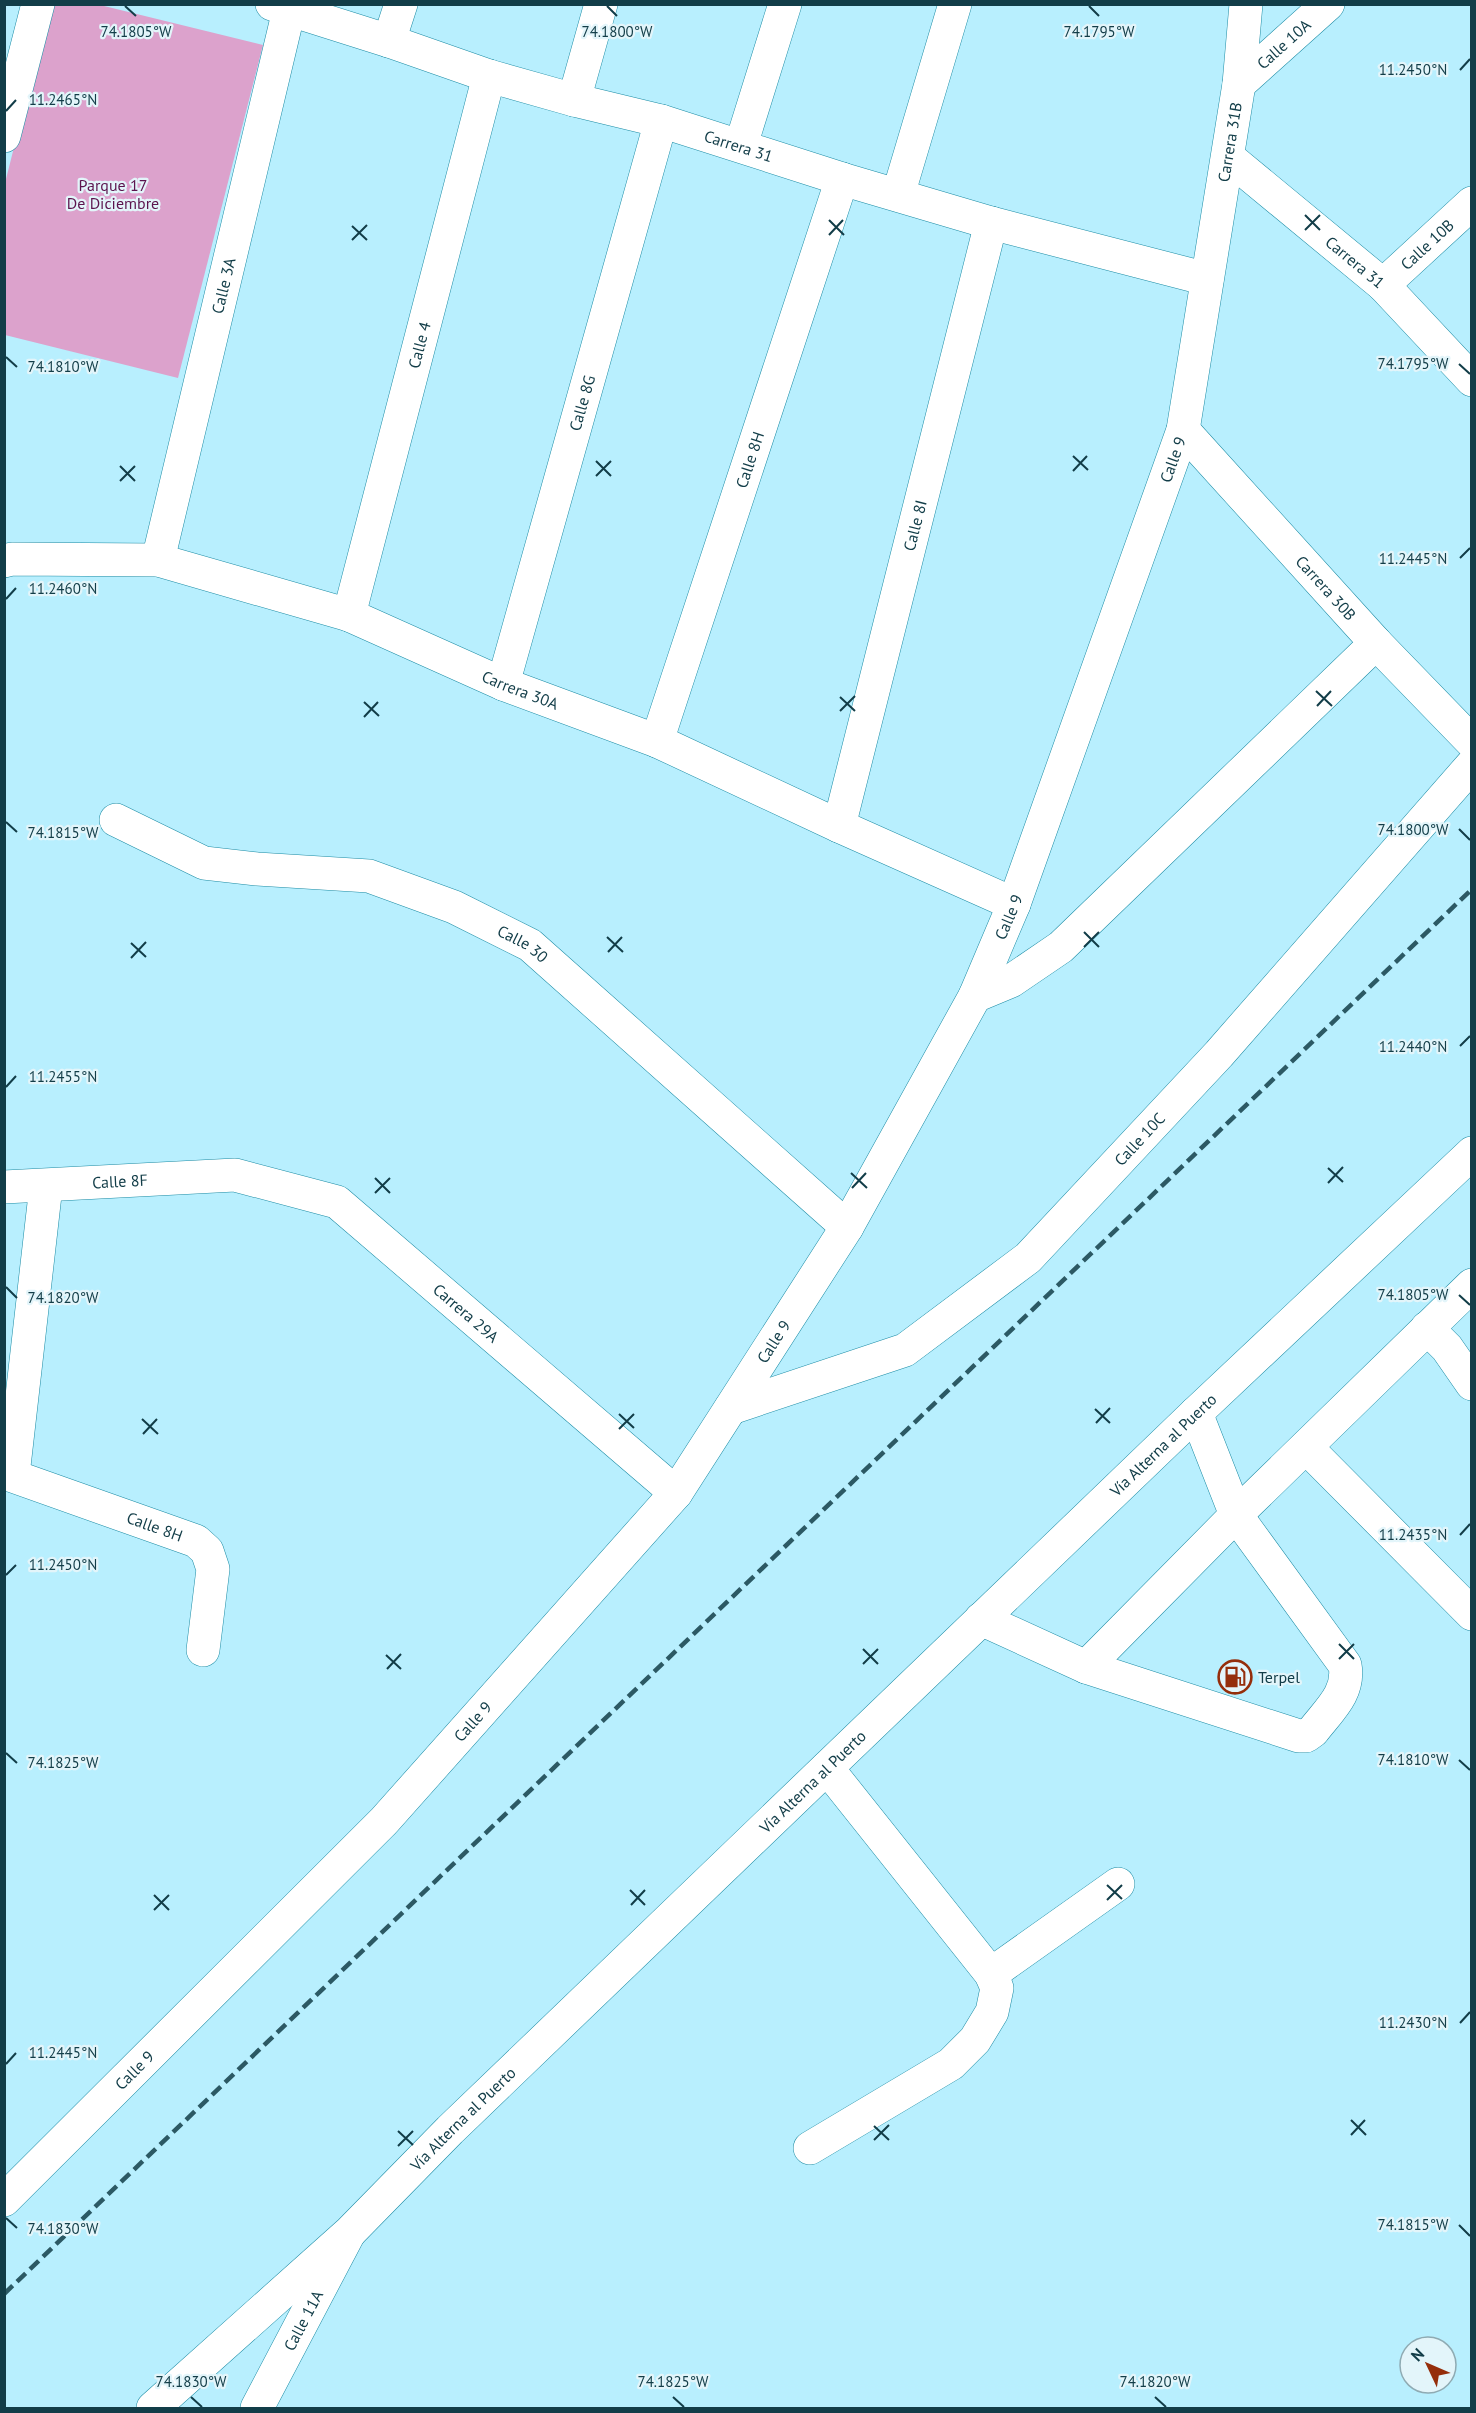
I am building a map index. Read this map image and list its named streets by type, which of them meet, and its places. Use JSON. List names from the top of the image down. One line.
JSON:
{"streets":{"street":["Calle 10A","Carrera 31B","Carrera 31","Calle 10B","Calle 3A","Calle 4","Calle 8G","Calle 9","Calle 8H","Calle 8I","Carrera 30B","Carrera 30A","Calle 30","Calle 10C","Calle 8F","Carrera 29A","Vía Alterna al Puerto","Calle 11A"]},"crossings":[["Calle 10A","Carrera 31B"],["Carrera 31B","Carrera 31"],["Carrera 31B","Calle 9"],["Carrera 31","Calle 10B"],["Carrera 31","Calle 3A"],["Carrera 31","Calle 4"],["Carrera 31","Calle 8G"],["Carrera 31","Calle 9"],["Carrera 31","Calle 8H"],["Carrera 31","Calle 8I"],["Calle 3A","Carrera 30A"],["Calle 4","Carrera 30A"],["Calle 8G","Carrera 30A"],["Calle 9","Carrera 30B"],["Calle 9","Carrera 30A"],["Calle 9","Calle 30"],["Calle 9","Calle 10C"],["Calle 9","Carrera 29A"],["Calle 8H","Carrera 30A"],["Calle 8I","Carrera 30A"],["Calle 8F","Carrera 29A"],["Vía Alterna al Puerto","Calle 11A"]],"parks":["Parque 17 De Diciembre"],"places":{"fuel station":["Terpel"]},"north":"top left","coordinates":["74.1805°W","74.1800°W","74.1795°W","11.2450°N","11.2465°N","74.1810°W","11.2445°N","11.2460°N","74.1815°W","11.2440°N","11.2455°N","74.1820°W","11.2435°N","74.1825°W","11.2430°N","74.1830°W"]}
